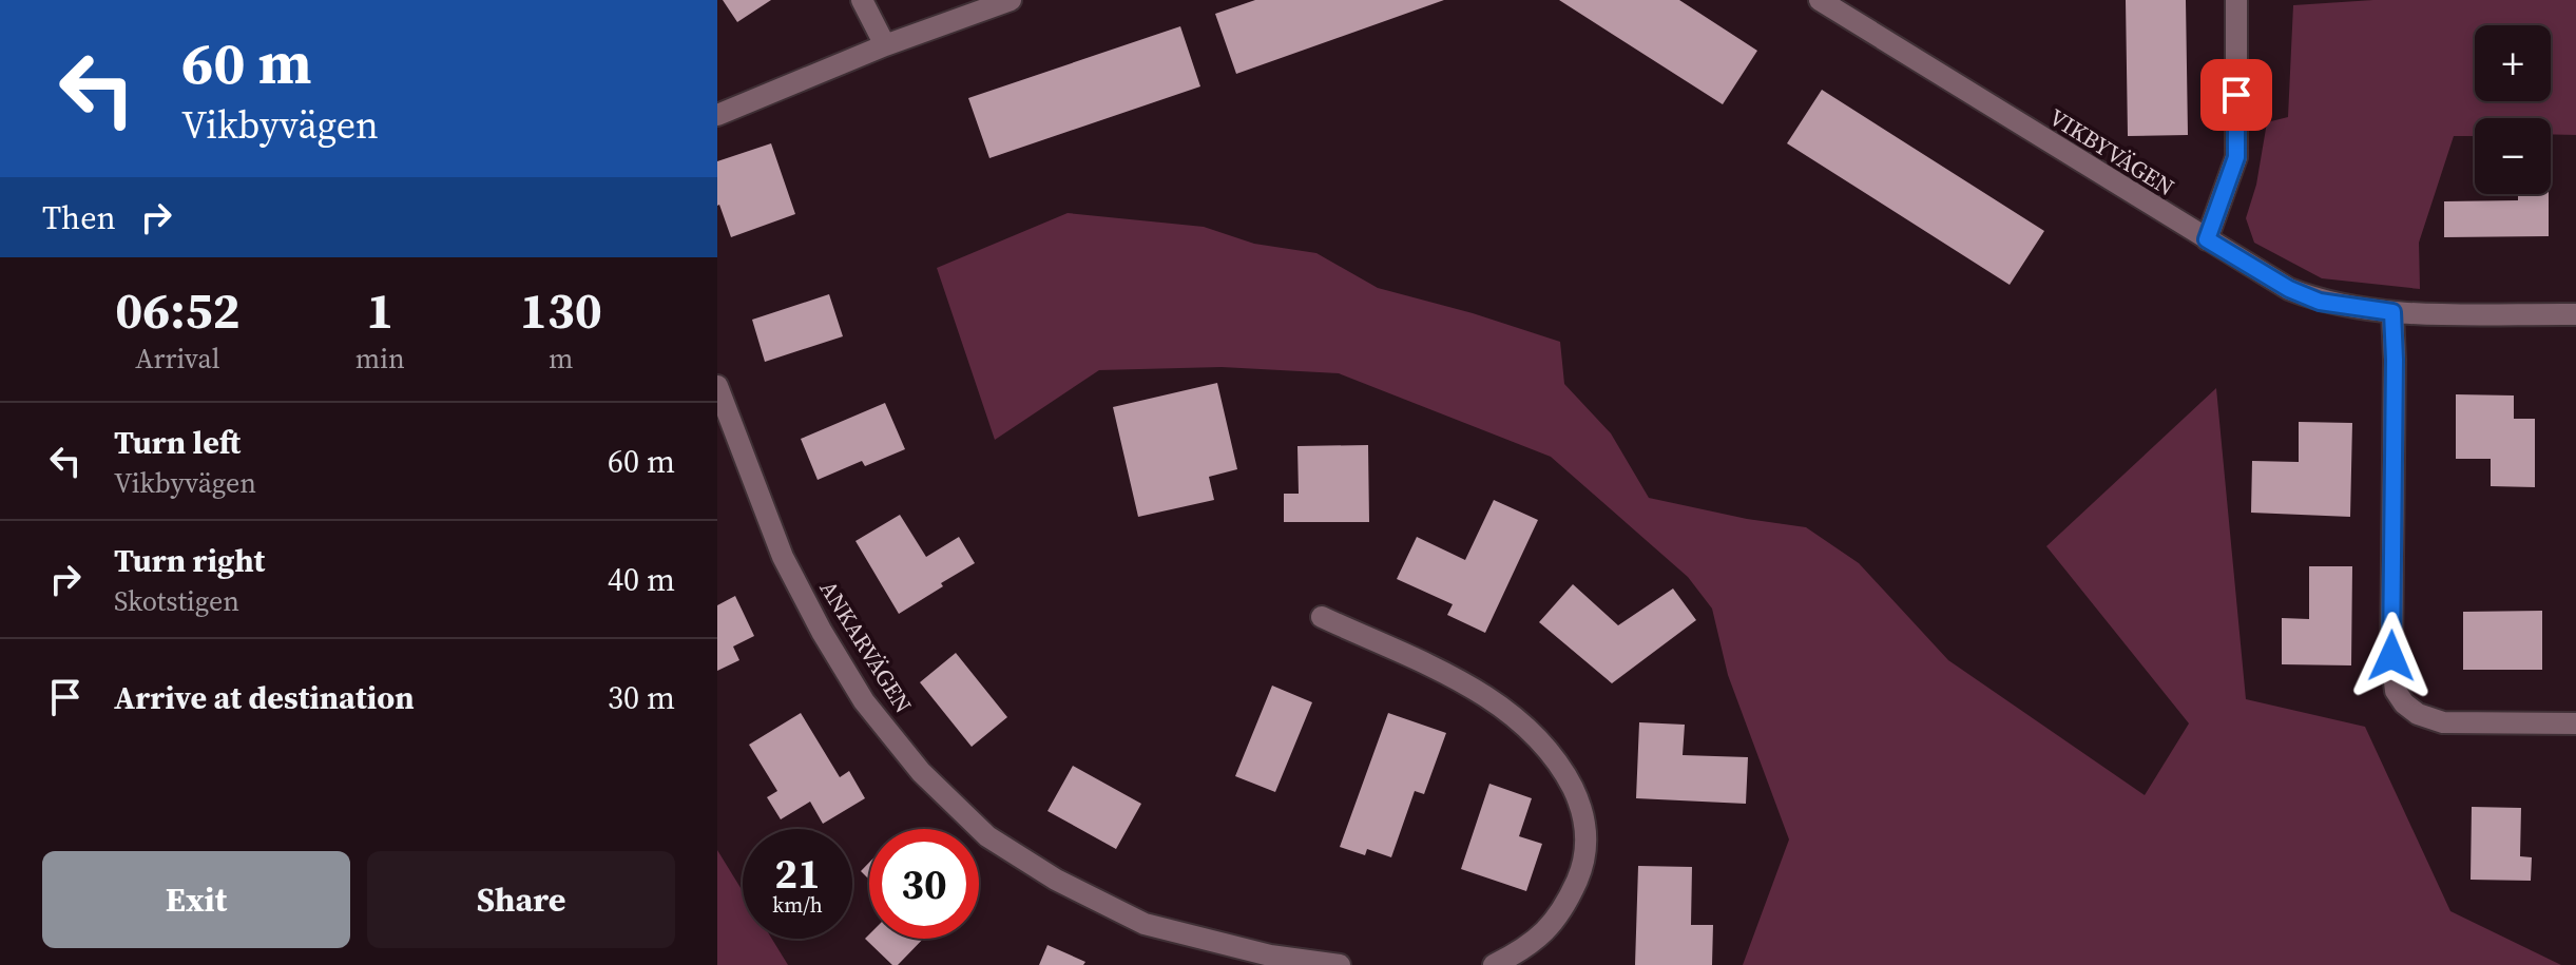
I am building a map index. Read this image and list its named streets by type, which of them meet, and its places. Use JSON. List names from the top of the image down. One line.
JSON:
{"streets":{"street":["VIKBYVÄGEN","ANKARVÄGEN"]},"page":{"turn":["60 m","Vikbyvägen"],"map_buttons":["+","−"],"then":"Then","eta":["06:52","Arrival","1","min","130","m"],"list":[{"name":"Turn left","note":"Vikbyvägen","value":"60 m"},{"name":"Turn right","note":"Skotstigen","value":"40 m"},{"name":"Arrive at destination","value":"30 m"}],"speed":"21 km/h","limit":"30","buttons":["Exit","Share"]}}
